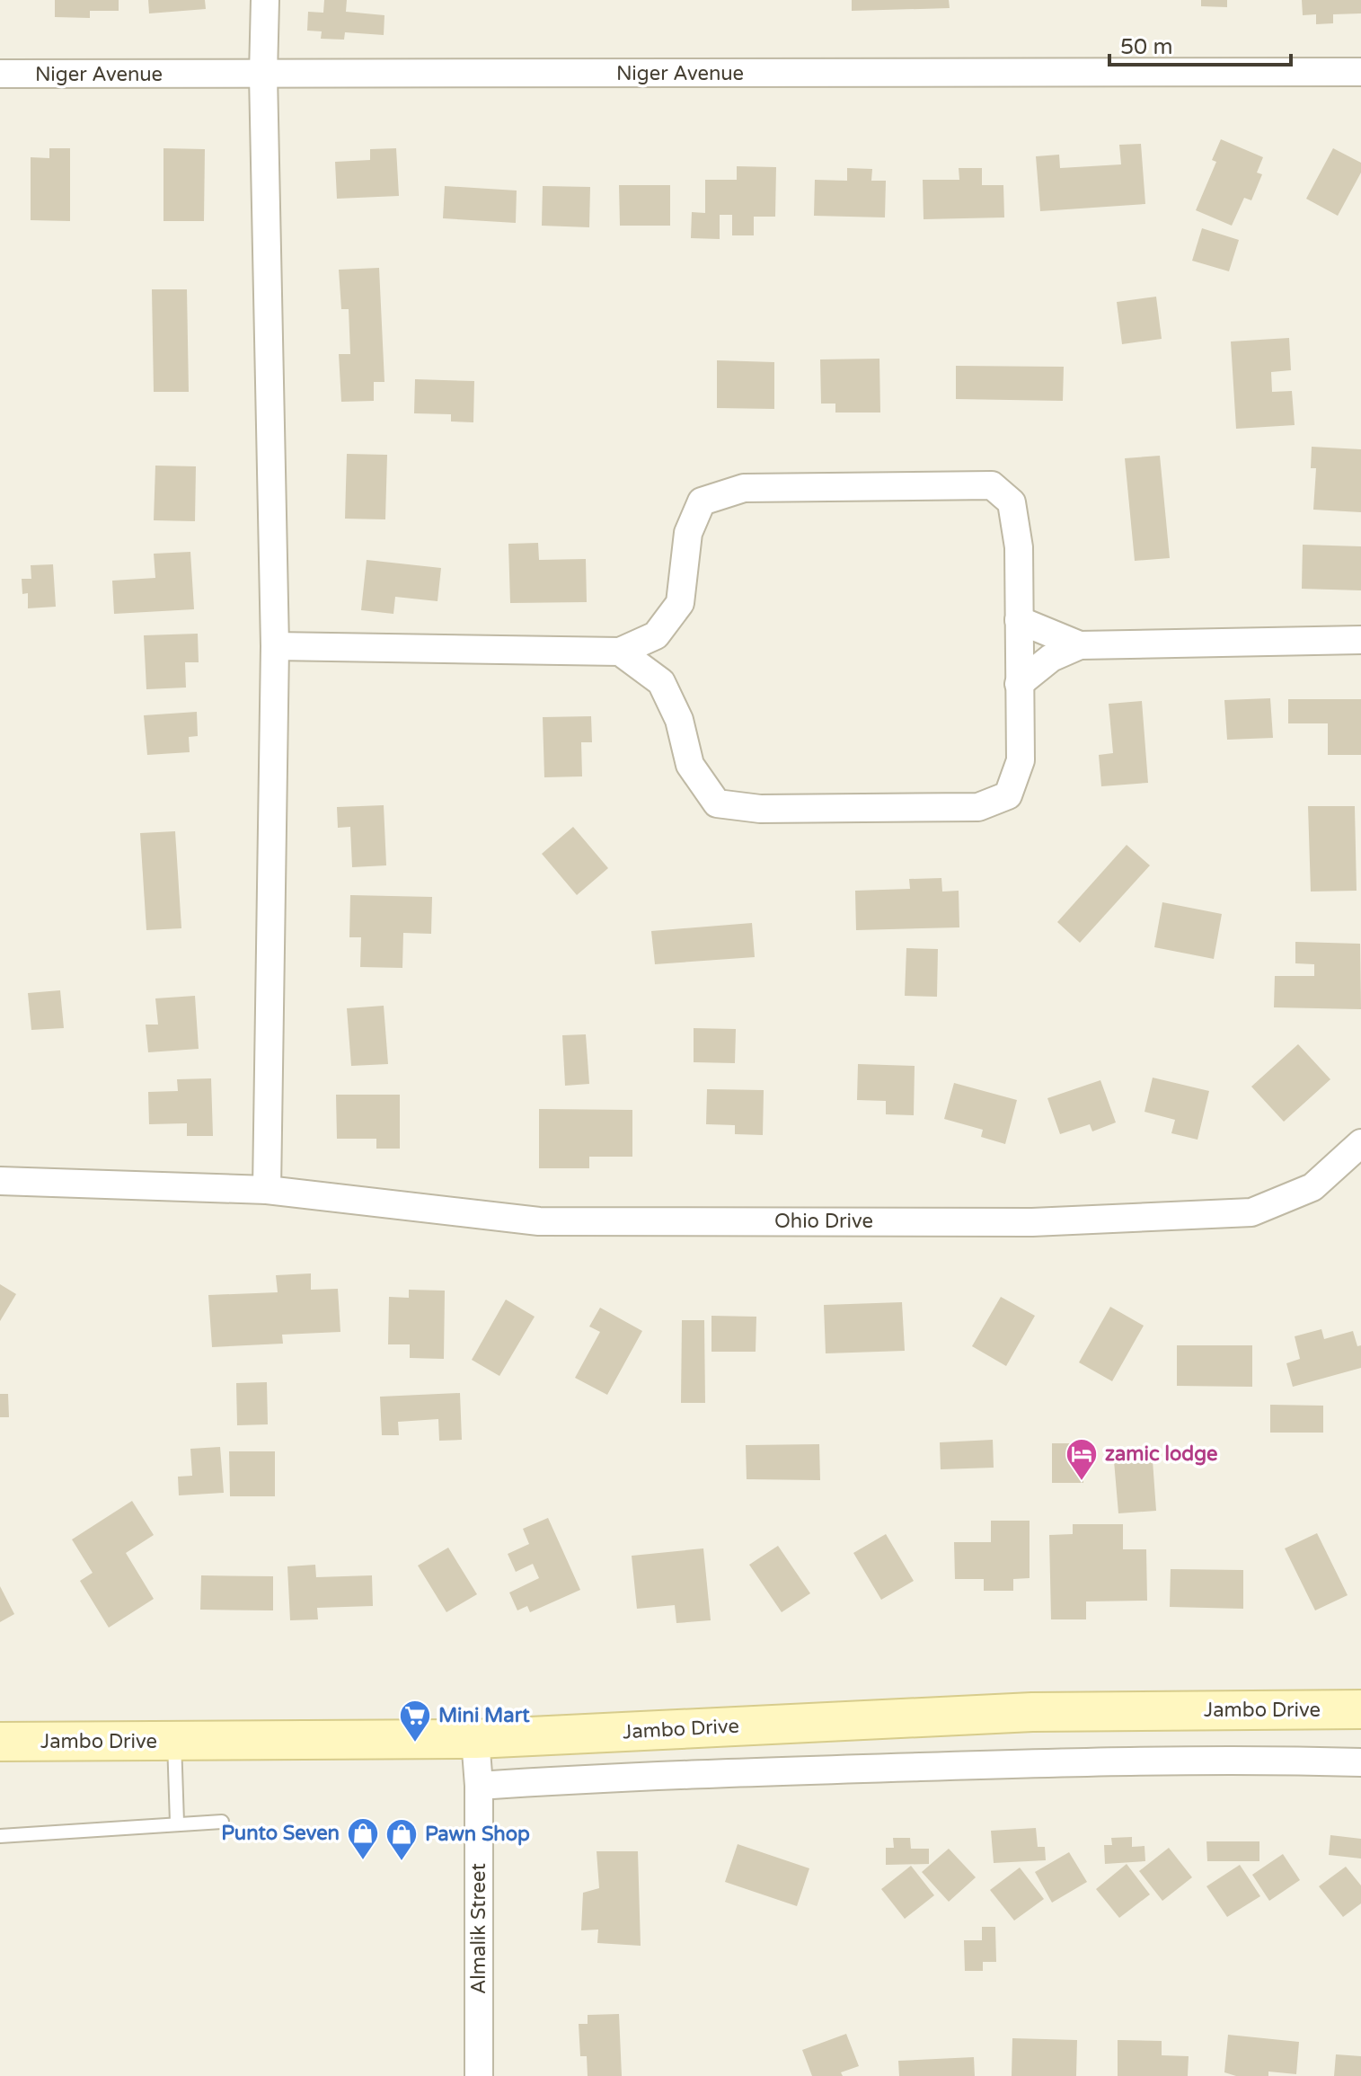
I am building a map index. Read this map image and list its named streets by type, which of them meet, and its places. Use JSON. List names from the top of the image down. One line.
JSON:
{"streets":{"main road":["Jambo Drive"],"street":["Niger Avenue","Ohio Drive","Almalik Street"]},"crossings":[["Jambo Drive","Almalik Street"]],"places":{"hotel":["zamic lodge"],"supermarket":["Mini Mart"],"shop":["Punto Seven","Pawn Shop"]},"scale_bar":"50 m"}
